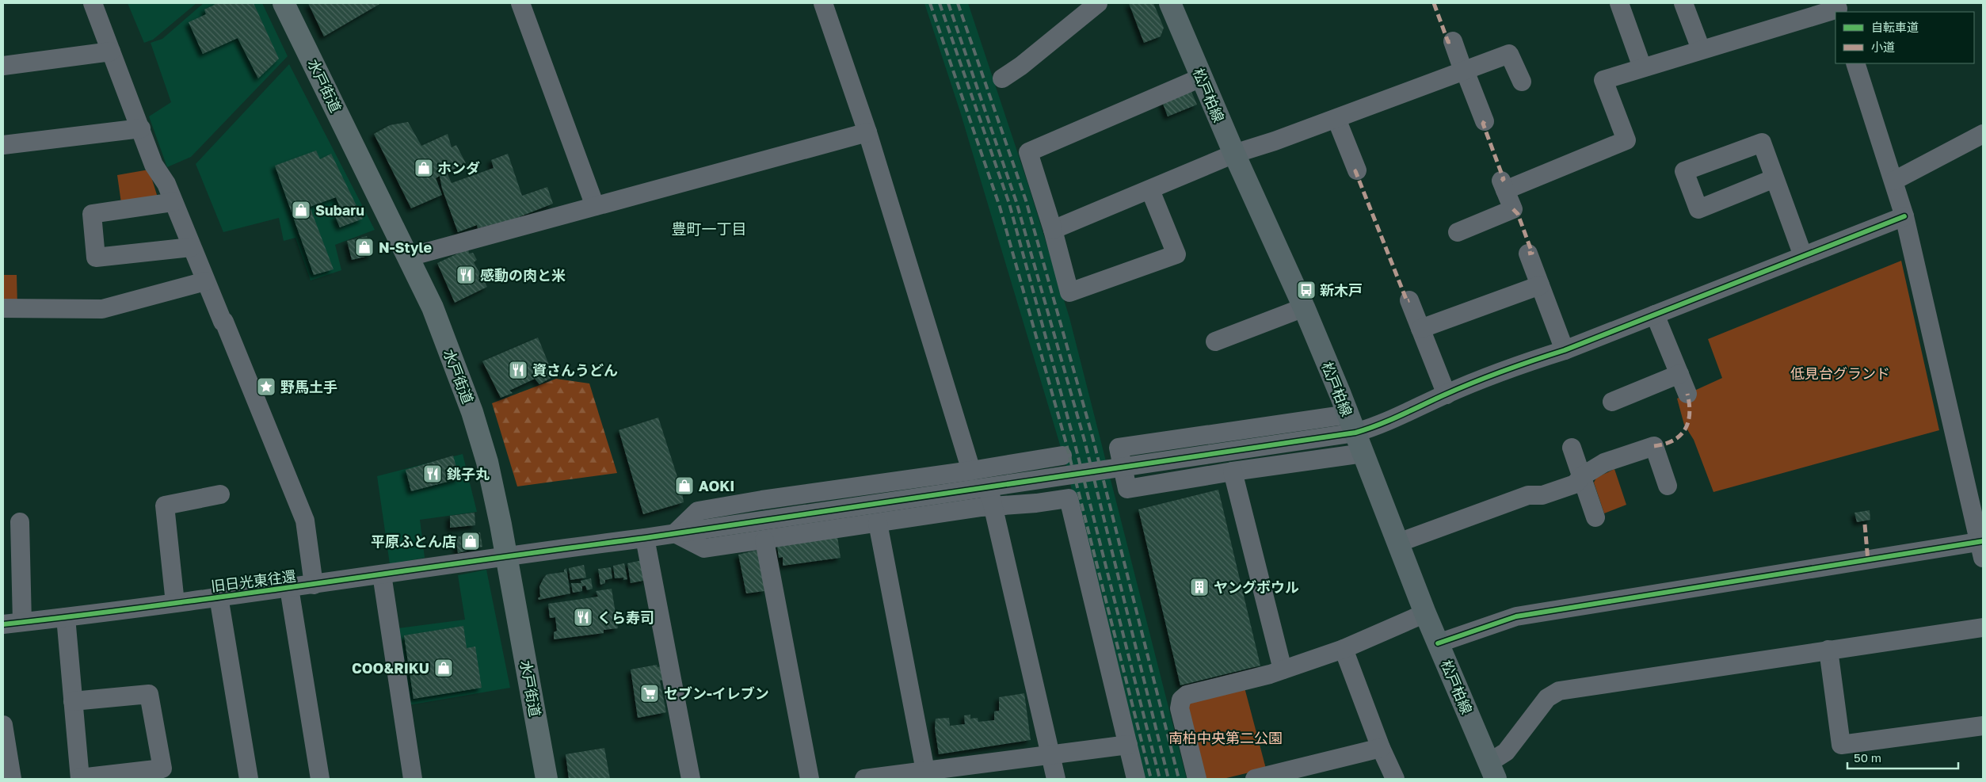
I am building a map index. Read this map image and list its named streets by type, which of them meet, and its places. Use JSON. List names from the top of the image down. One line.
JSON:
{"streets":{"highway":["水戸街道"],"main road":["松戸柏線"],"street":["旧日光東往還"]},"crossings":[["水戸街道","旧日光東往還"],["松戸柏線","旧日光東往還"]],"districts":["豊町一丁目"],"parks":["低見台グランド","南柏中央第二公園"],"places":{"shop":["ホンダ","Subaru","N-Style","AOKI","平原ふとん店","COO&RIKU"],"restaurant":["感動の肉と米","資さんうどん","銚子丸","くら寿司"],"bus stop":["新木戸"],"place":["野馬土手"],"building":["ヤングボウル"],"supermarket":["セブン-イレブン"]},"legend":["自転車道","小道"],"scale_bar":"50 m"}
